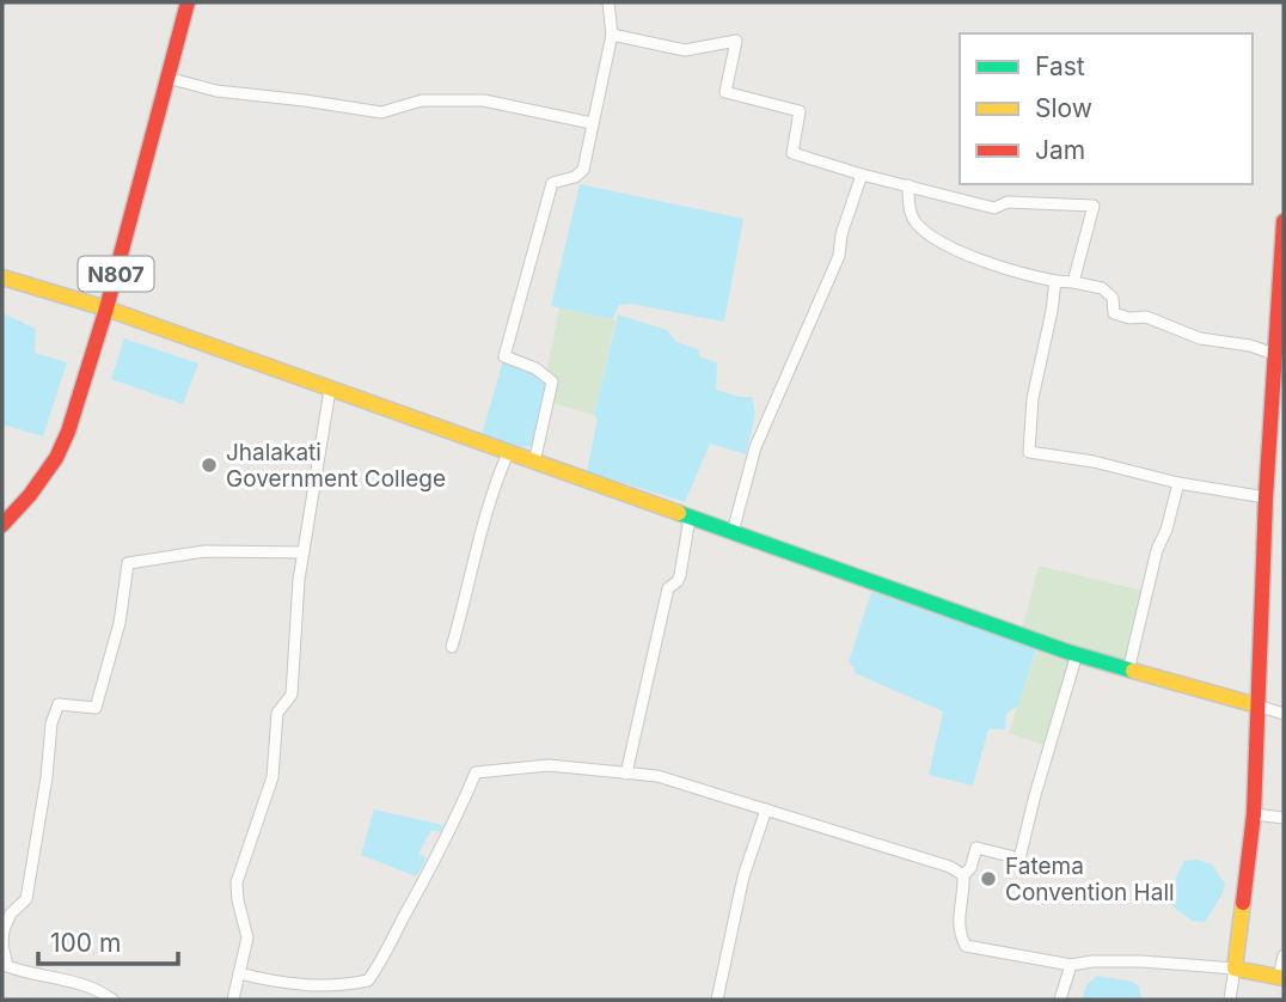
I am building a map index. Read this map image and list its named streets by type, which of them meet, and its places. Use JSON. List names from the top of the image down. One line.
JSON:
{"streets":{"main road":["N807"]},"places":["Jhalakati Government College","Fatema Convention Hall"],"legend":["Fast","Slow","Jam"],"scale_bar":"100 m"}
